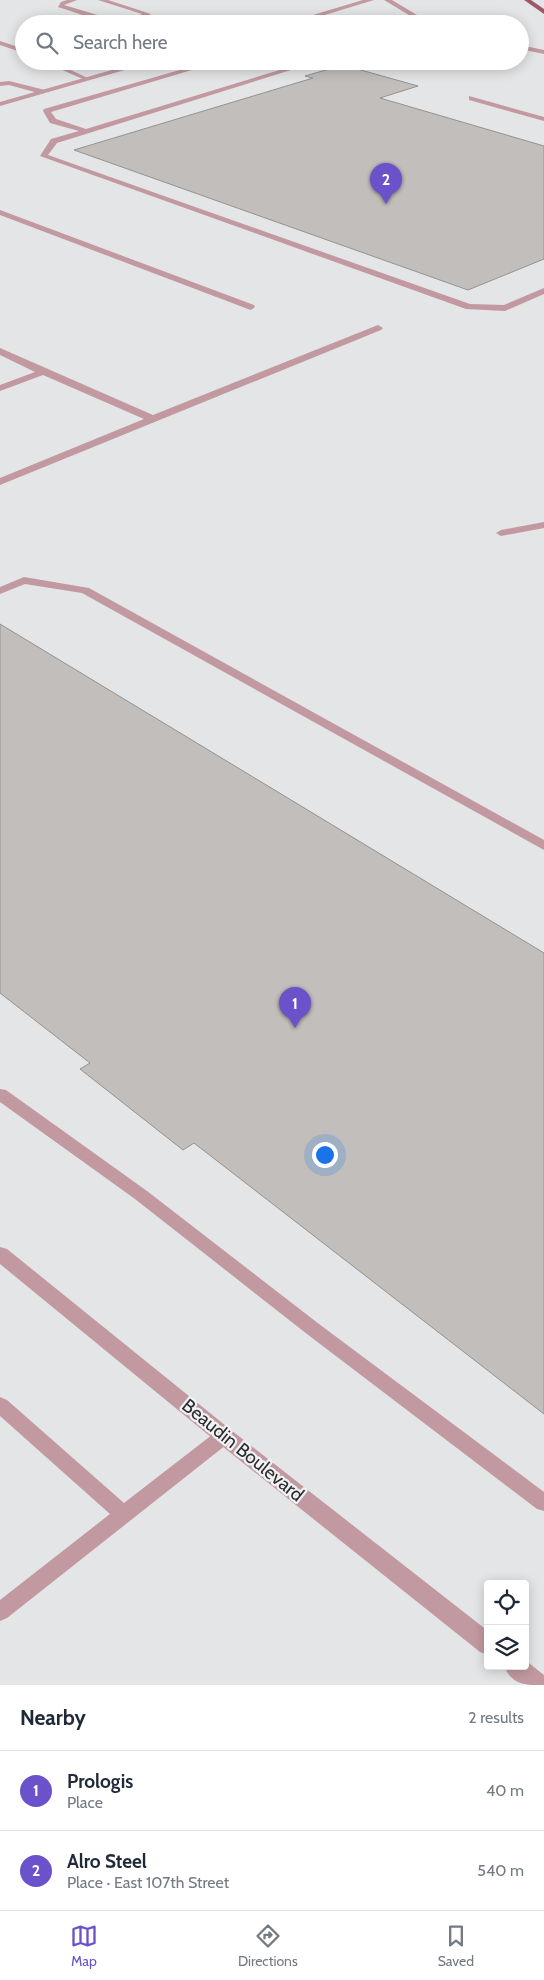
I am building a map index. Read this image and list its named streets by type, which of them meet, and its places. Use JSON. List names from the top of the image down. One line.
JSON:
{"streets":{"street":["Beaudin Boulevard"]},"page":{"search":"Search here","pins":["2","1"],"heading":["Nearby","2 results"],"list":[{"mark":"1","name":"Prologis","note":"Place","value":"40 m"},{"mark":"2","name":"Alro Steel","note":"Place · East 107th Street","value":"540 m"}],"nav":["Map","Directions","Saved"]}}
